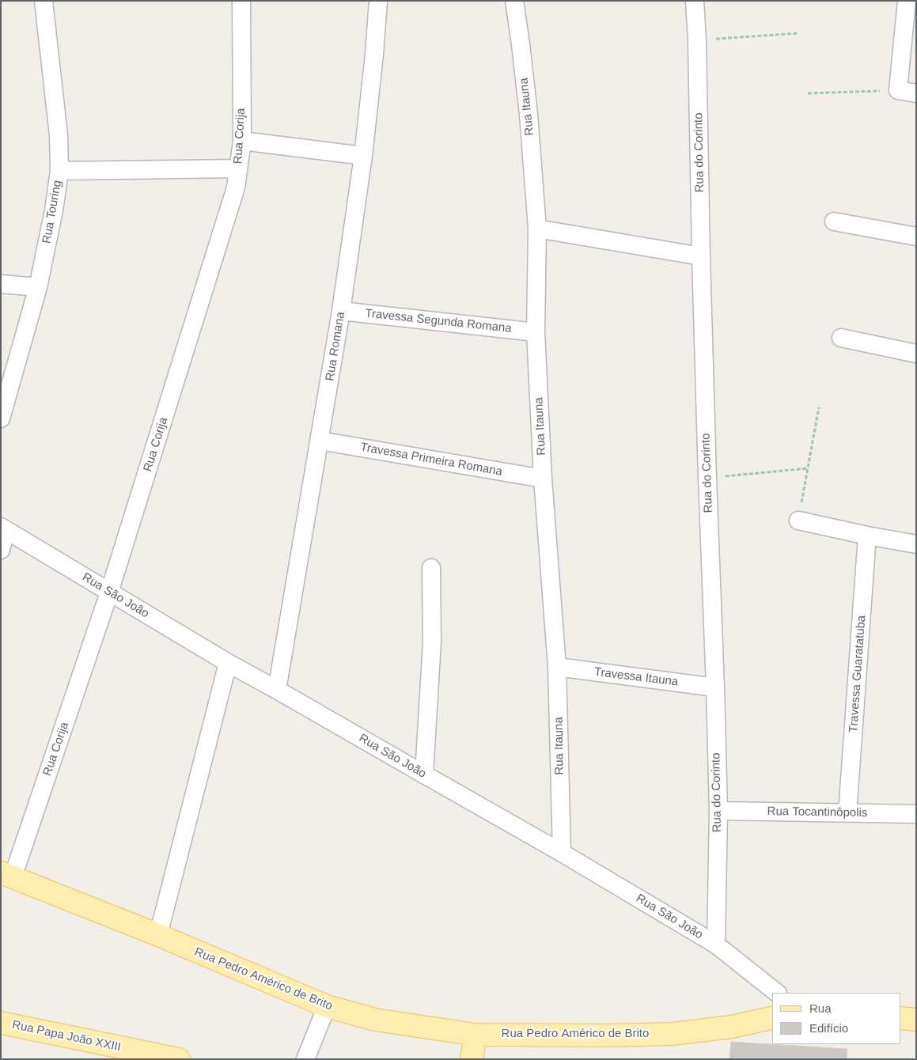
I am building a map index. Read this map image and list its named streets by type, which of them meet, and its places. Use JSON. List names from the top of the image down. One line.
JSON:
{"streets":{"main road":["Rua Pedro Américo de Brito","Rua Papa João XXIII"],"street":["Rua Itauna","Rua Corija","Rua do Corinto","Rua Touring","Travessa Segunda Romana","Rua Romana","Travessa Primeira Romana","Rua São João","Travessa Guaratatuba","Travessa Itauna","Rua Tocantinôpolis"]},"crossings":[["Rua Itauna","Travessa Segunda Romana"],["Rua Itauna","Travessa Primeira Romana"],["Rua Itauna","Rua São João"],["Rua Itauna","Travessa Itauna"],["Rua Corija","Rua São João"],["Rua Corija","Rua Pedro Américo de Brito"],["Rua do Corinto","Rua São João"],["Rua do Corinto","Travessa Itauna"],["Rua do Corinto","Rua Tocantinôpolis"],["Travessa Segunda Romana","Rua Romana"],["Rua Romana","Travessa Primeira Romana"],["Rua Romana","Rua São João"],["Travessa Guaratatuba","Rua Tocantinôpolis"]],"legend":["Rua","Edifício"]}
